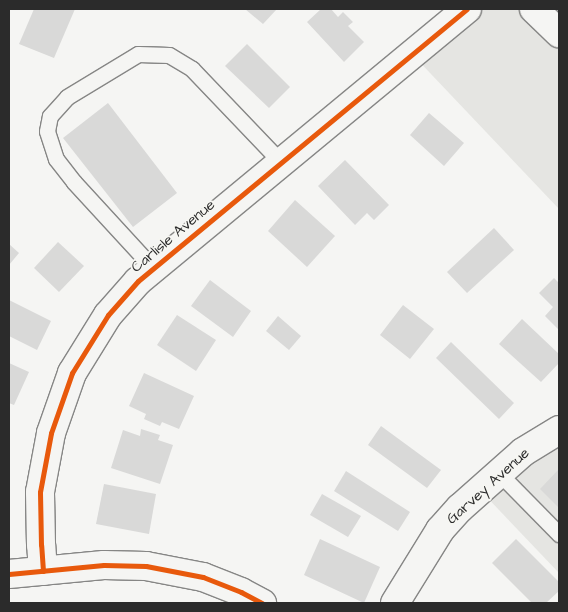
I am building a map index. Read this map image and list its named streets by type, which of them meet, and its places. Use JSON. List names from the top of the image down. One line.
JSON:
{"streets":{"street":["Carlisle Avenue","Garvey Avenue"]}}
